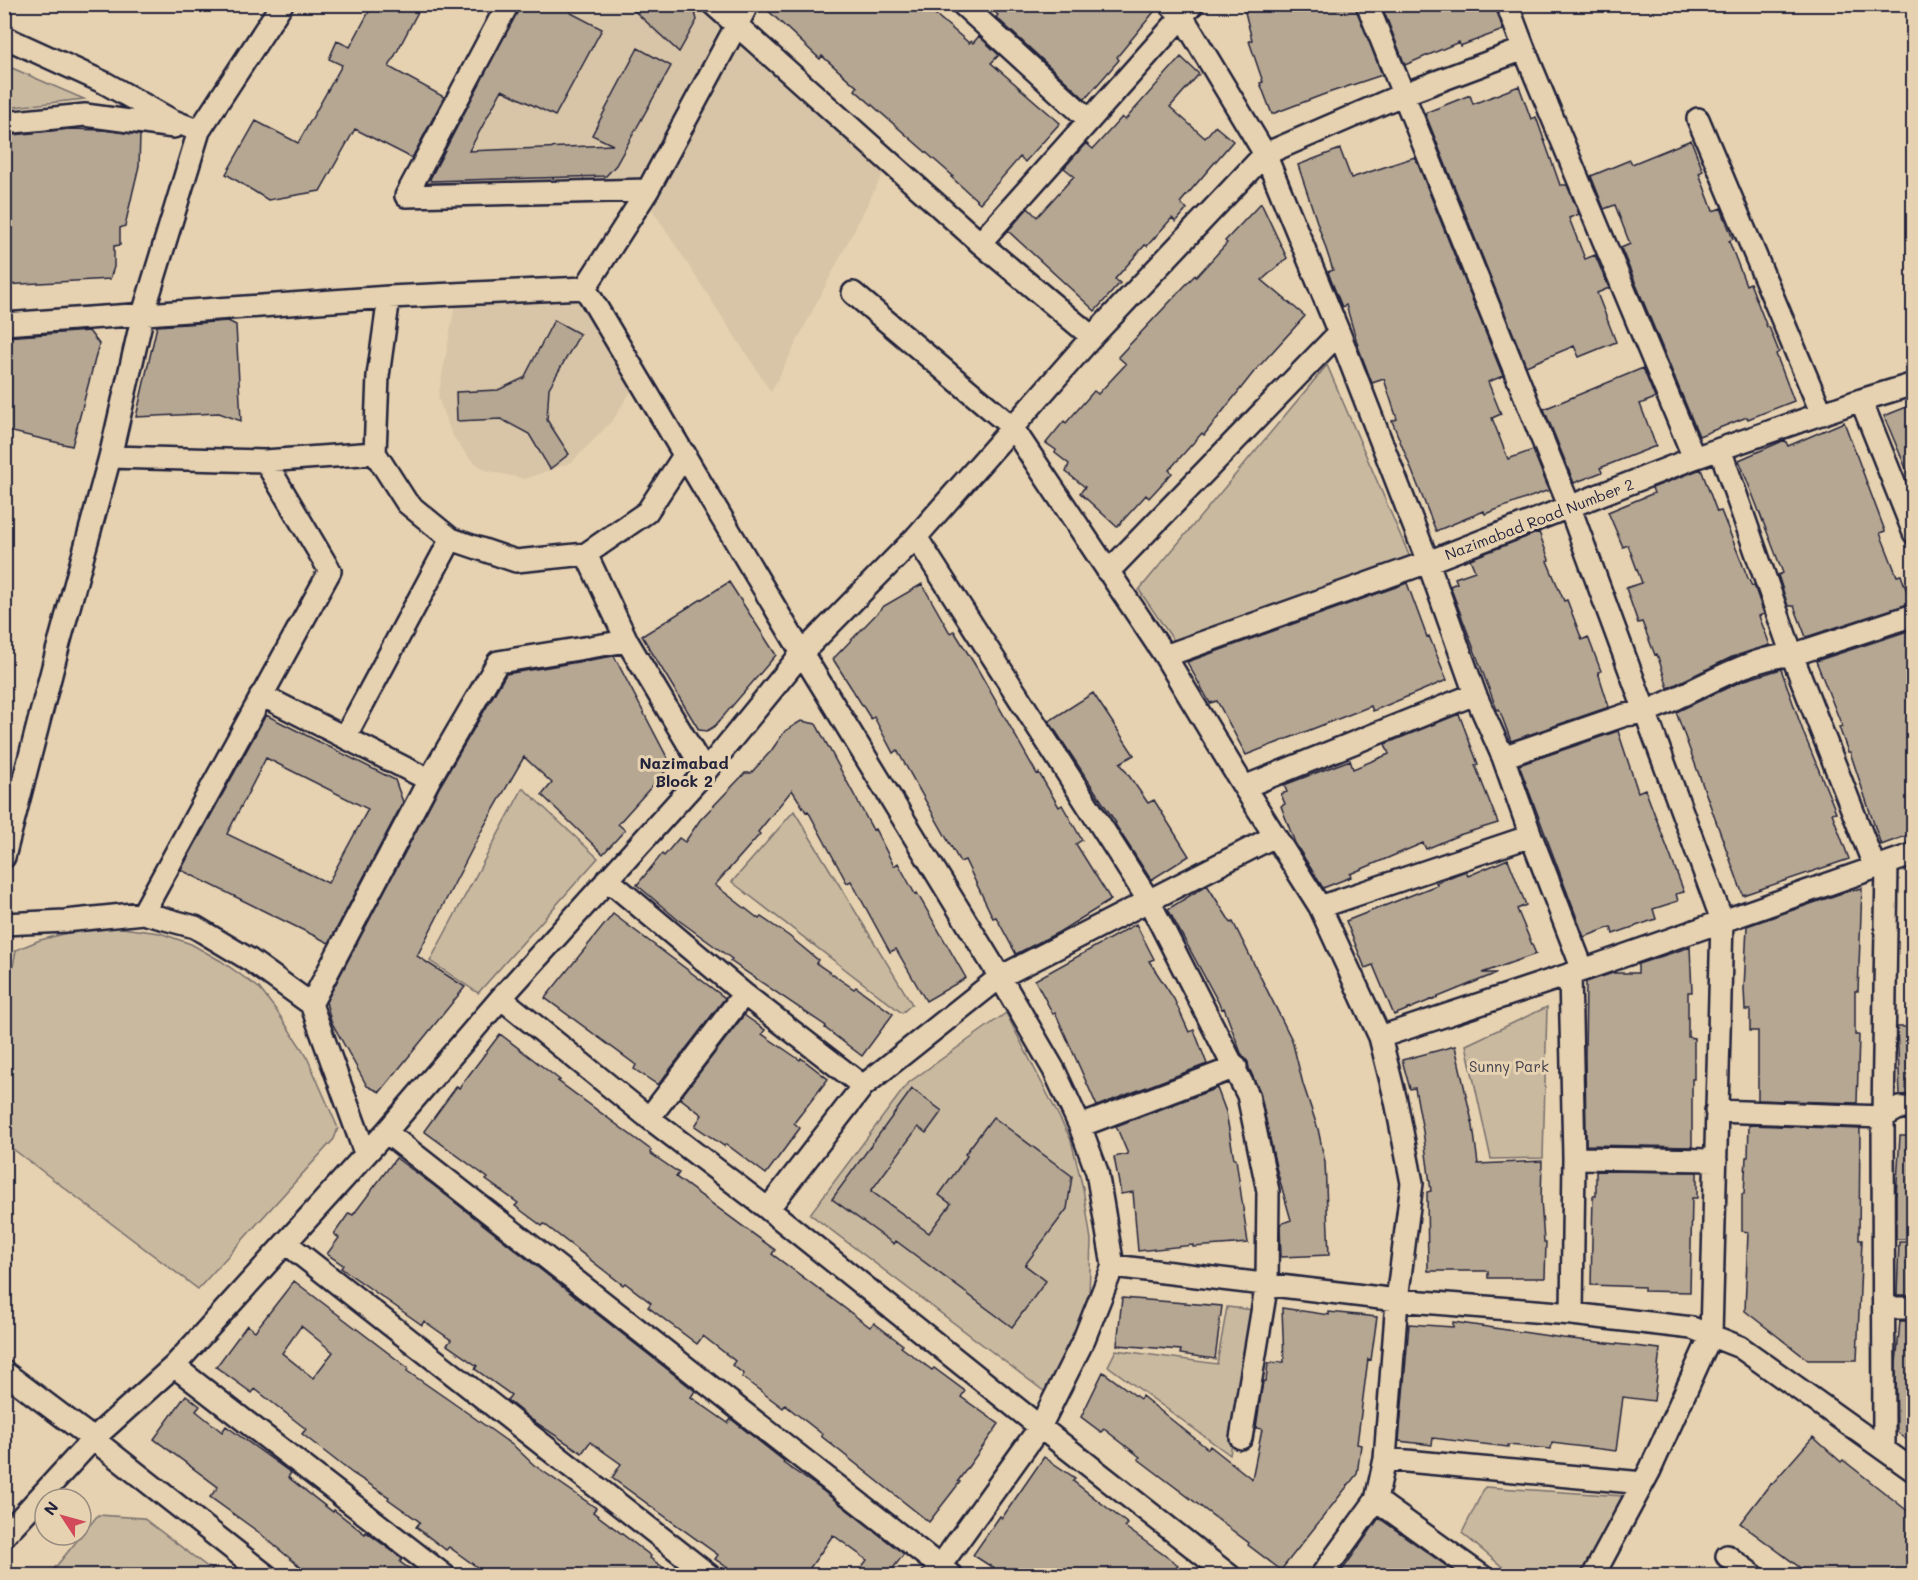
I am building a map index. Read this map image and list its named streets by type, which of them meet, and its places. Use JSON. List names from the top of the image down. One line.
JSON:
{"streets":{"street":["Nazimabad Road Number 2"]},"districts":["Nazimabad Block 2"],"parks":["Sunny Park"],"north":"top left"}
